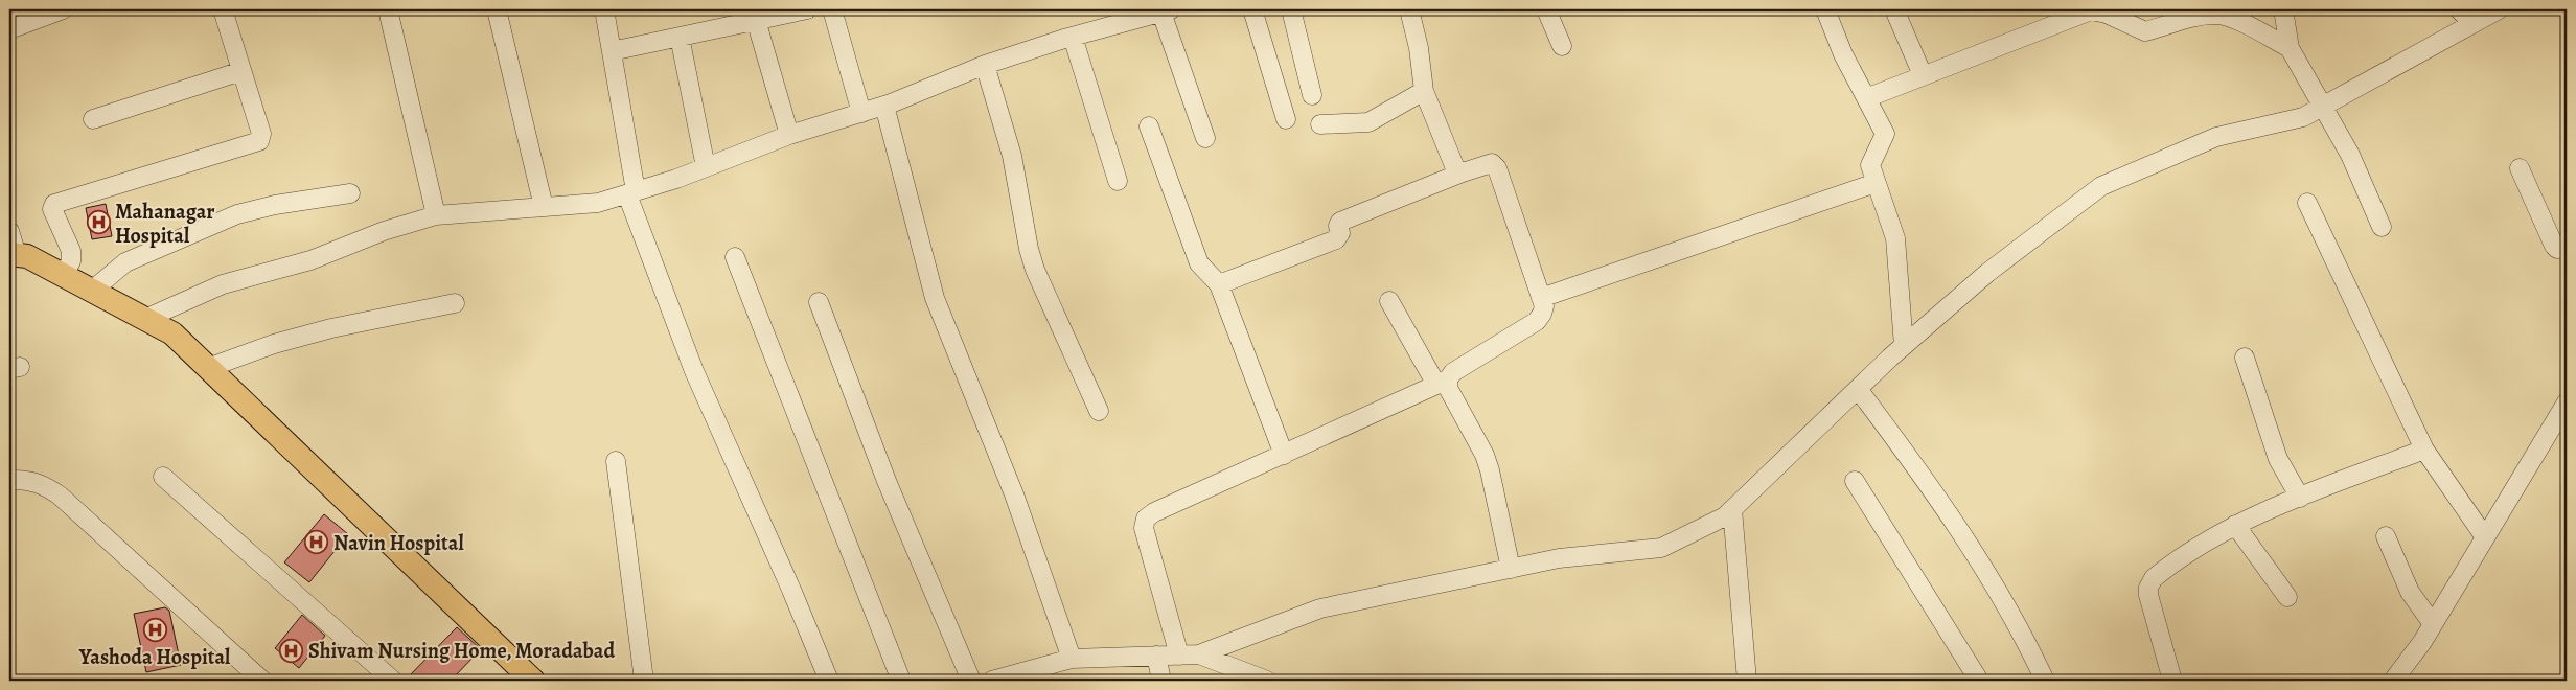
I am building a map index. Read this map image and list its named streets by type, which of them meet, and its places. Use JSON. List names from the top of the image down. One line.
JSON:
{"places":{"hospital":["Mahanagar Hospital","Navin Hospital","Yashoda Hospital","Shivam Nursing Home, Moradabad"]}}
